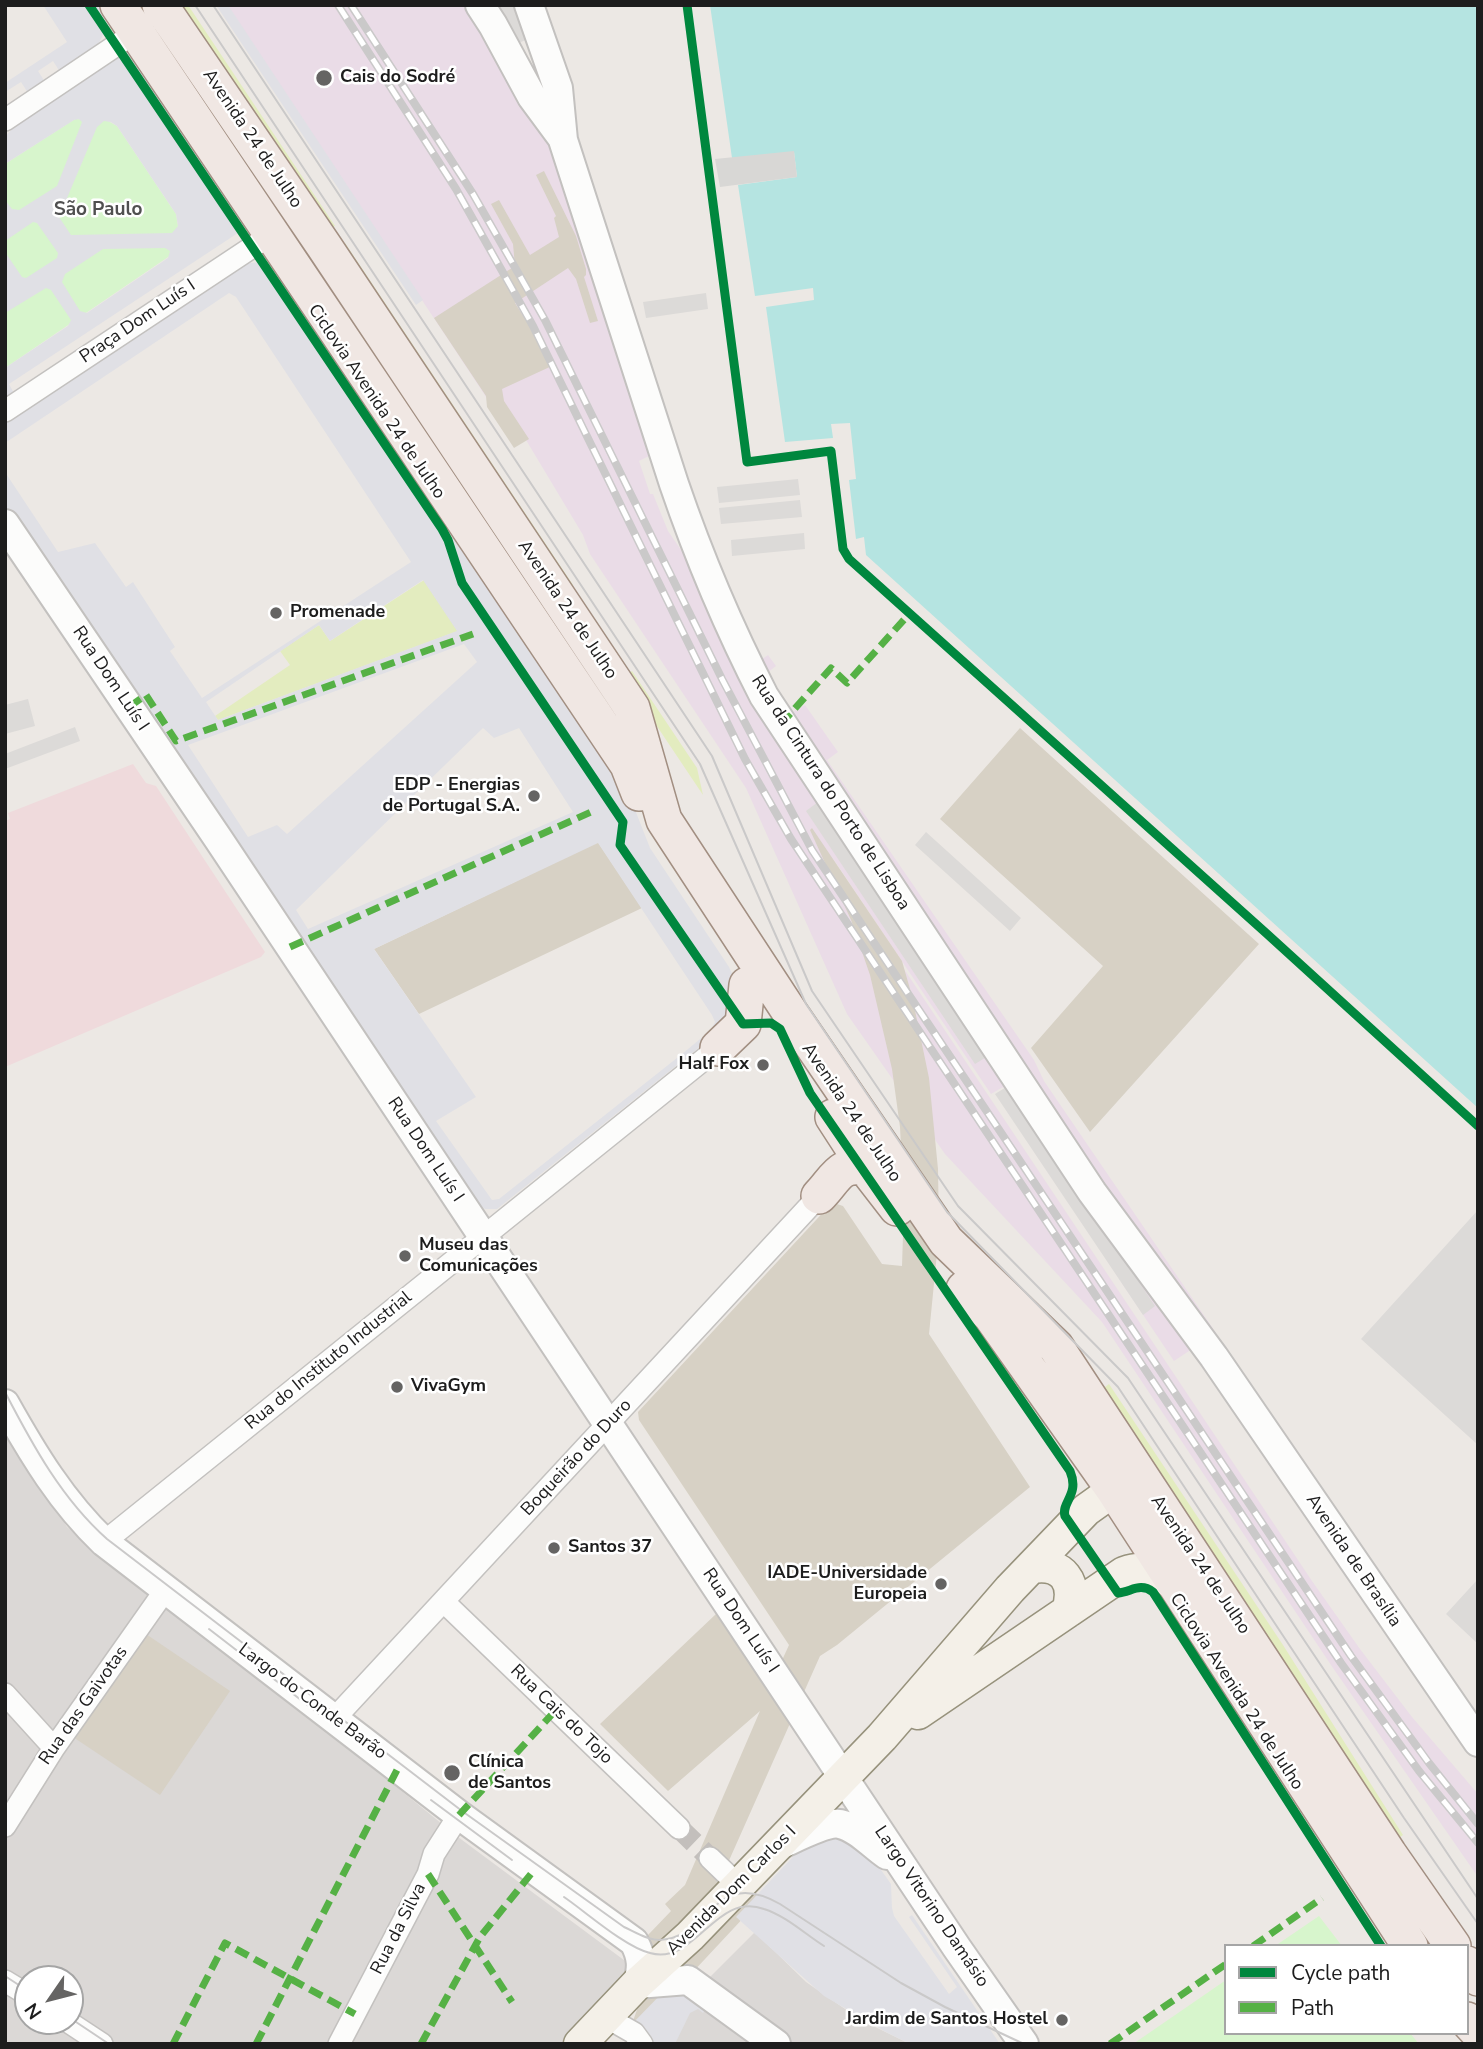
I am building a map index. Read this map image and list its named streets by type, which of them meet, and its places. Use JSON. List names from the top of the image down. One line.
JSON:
{"streets":{"main road":["Avenida 24 de Julho","Avenida Dom Carlos I"],"street":["Praça Dom Luís I","Rua Dom Luís I","Rua da Cintura do Porto de Lisboa","Rua do Instituto Industrial","Boqueirão do Duro","Avenida de Brasília","Largo do Conde Barão","Rua das Gaivotas","Rua Cais do Tojo","Largo Vitorino Damásio","Rua da Silva"],"cycle path":["Ciclovia Avenida 24 de Julho"]},"crossings":[["Avenida 24 de Julho","Praça Dom Luís I"],["Avenida 24 de Julho","Avenida Dom Carlos I"],["Rua Dom Luís I","Rua do Instituto Industrial"],["Rua Dom Luís I","Boqueirão do Duro"],["Rua Dom Luís I","Avenida Dom Carlos I"],["Rua Dom Luís I","Largo Vitorino Damásio"],["Rua da Cintura do Porto de Lisboa","Avenida de Brasília"],["Rua do Instituto Industrial","Largo do Conde Barão"],["Boqueirão do Duro","Largo do Conde Barão"],["Boqueirão do Duro","Rua Cais do Tojo"],["Largo do Conde Barão","Rua das Gaivotas"],["Largo do Conde Barão","Avenida Dom Carlos I"],["Largo do Conde Barão","Rua da Silva"],["Avenida Dom Carlos I","Largo Vitorino Damásio"]],"districts":["São Paulo"],"places":["Cais do Sodré","Promenade","EDP - Energias de Portugal S.A.","Half Fox","Museu das Comunicações","VivaGym","Santos 37","IADE-Universidade Europeia","Clínica de Santos","Jardim de Santos Hostel"],"legend":["Cycle path","Path"],"north":"bottom left"}
